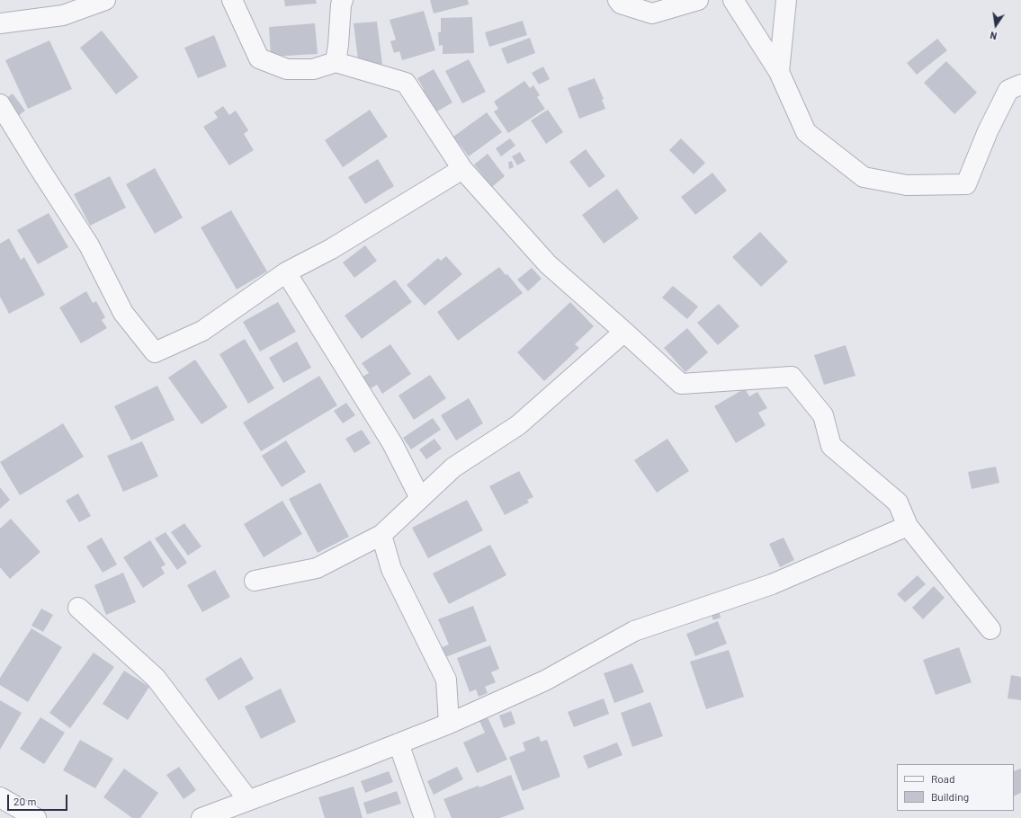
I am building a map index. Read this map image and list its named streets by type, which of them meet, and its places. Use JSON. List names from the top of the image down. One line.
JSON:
{"legend":["Road","Building"],"scale_bar":"20 m","north":"bottom"}
